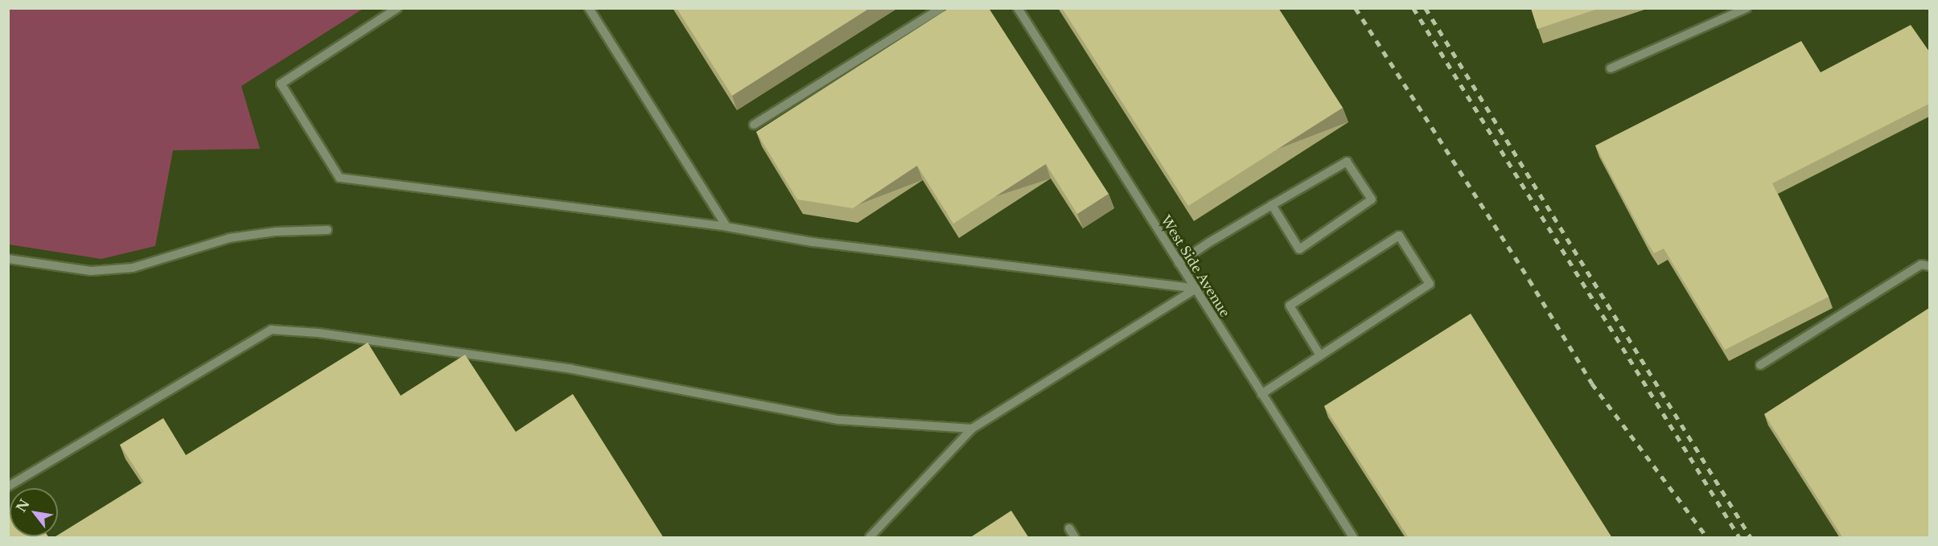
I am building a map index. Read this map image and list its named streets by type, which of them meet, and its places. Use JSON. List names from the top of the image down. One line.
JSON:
{"streets":{"street":["West Side Avenue"]},"north":"top left"}
